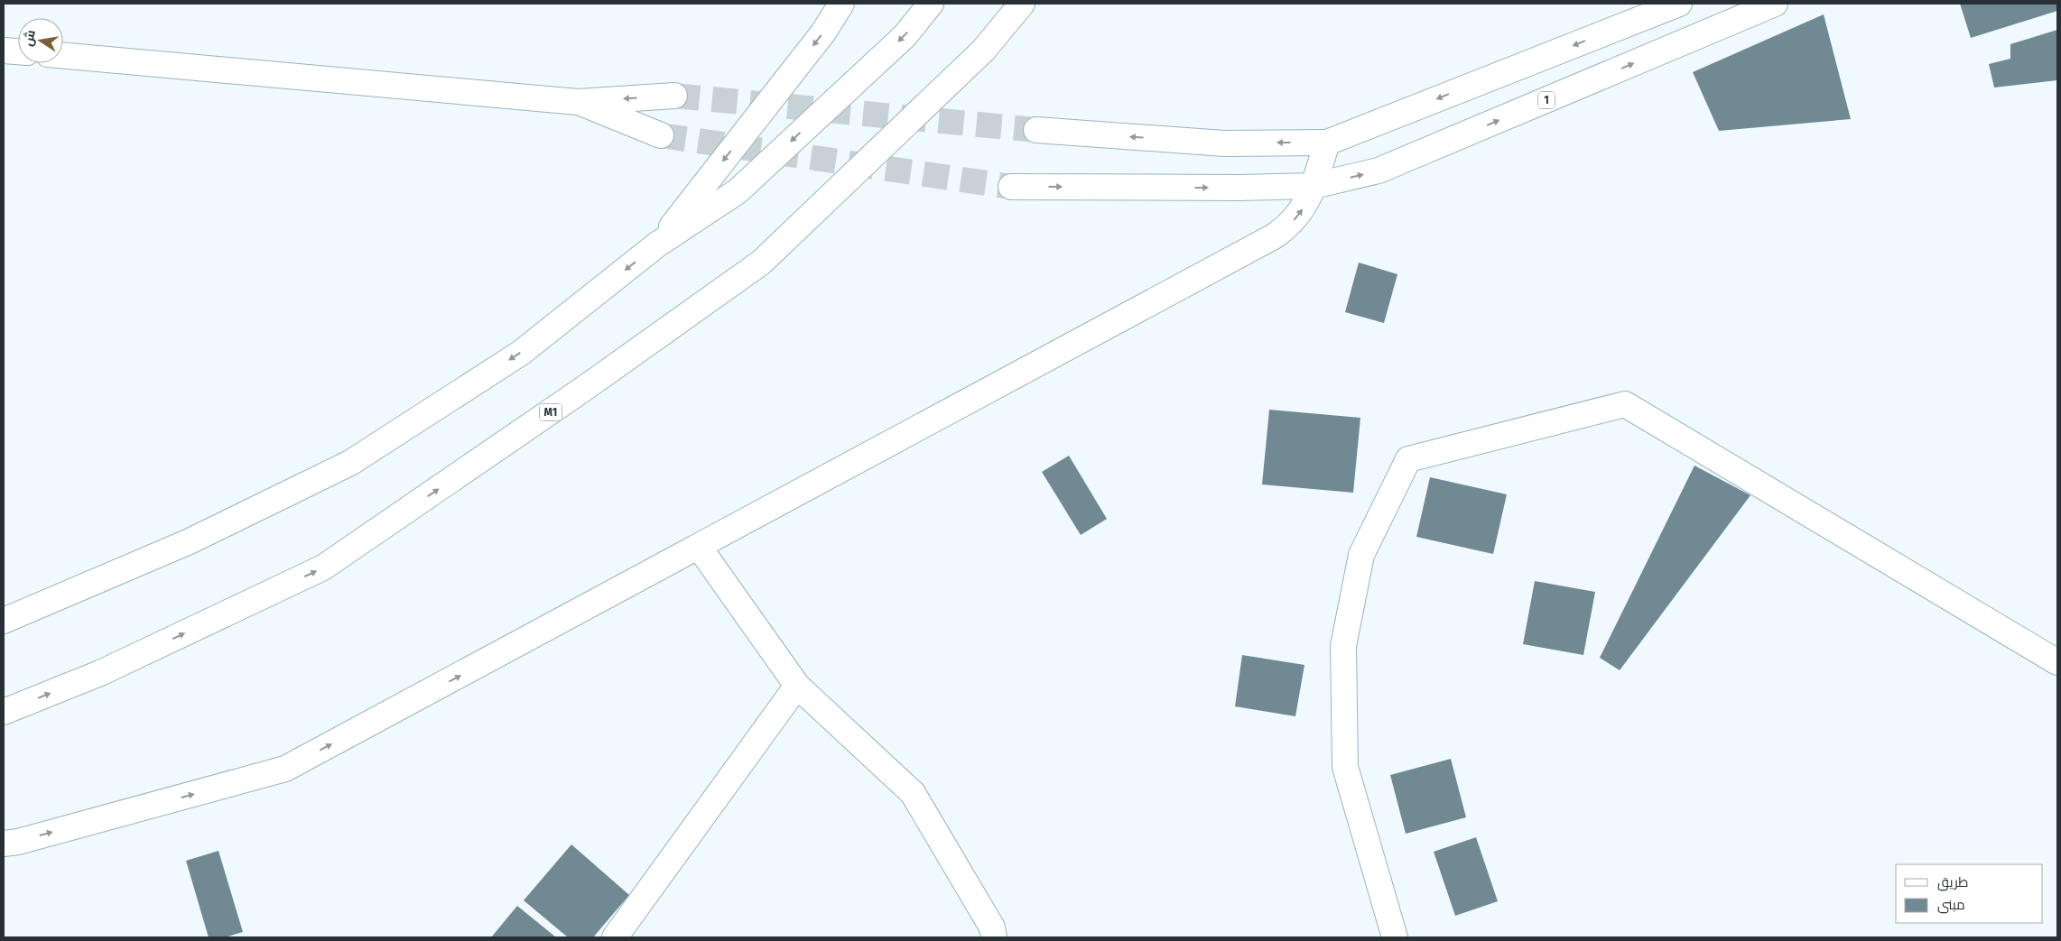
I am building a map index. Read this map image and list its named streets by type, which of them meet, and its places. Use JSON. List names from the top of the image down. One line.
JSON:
{"streets":{"main road":["1","M1"]},"legend":["طريق","مبنى"],"north":"left"}
